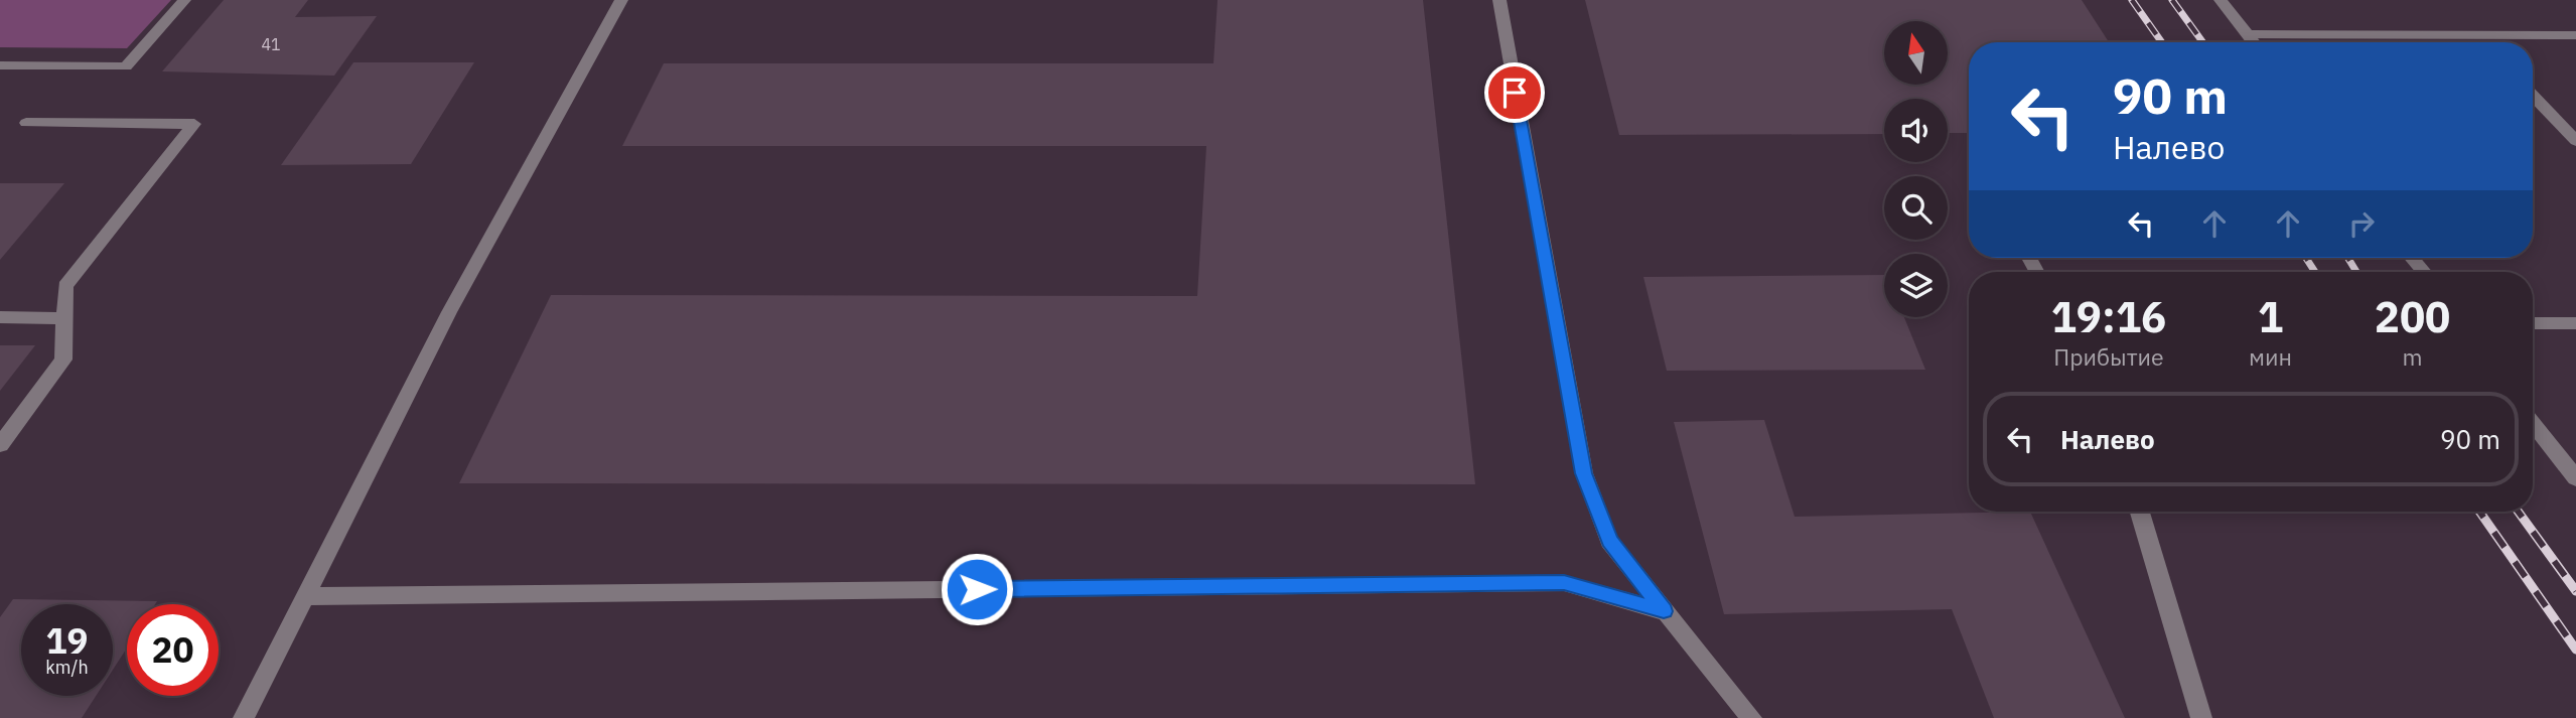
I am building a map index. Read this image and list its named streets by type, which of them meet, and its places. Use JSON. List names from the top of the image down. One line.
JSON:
{"house_numbers":["41"],"north":"top","page":{"turn":["90 m","Налево"],"eta":["19:16","Прибытие","1","мин","200","m"],"list":[{"name":"Налево","value":"90 m"}],"speed":"19 km/h","limit":"20"}}
